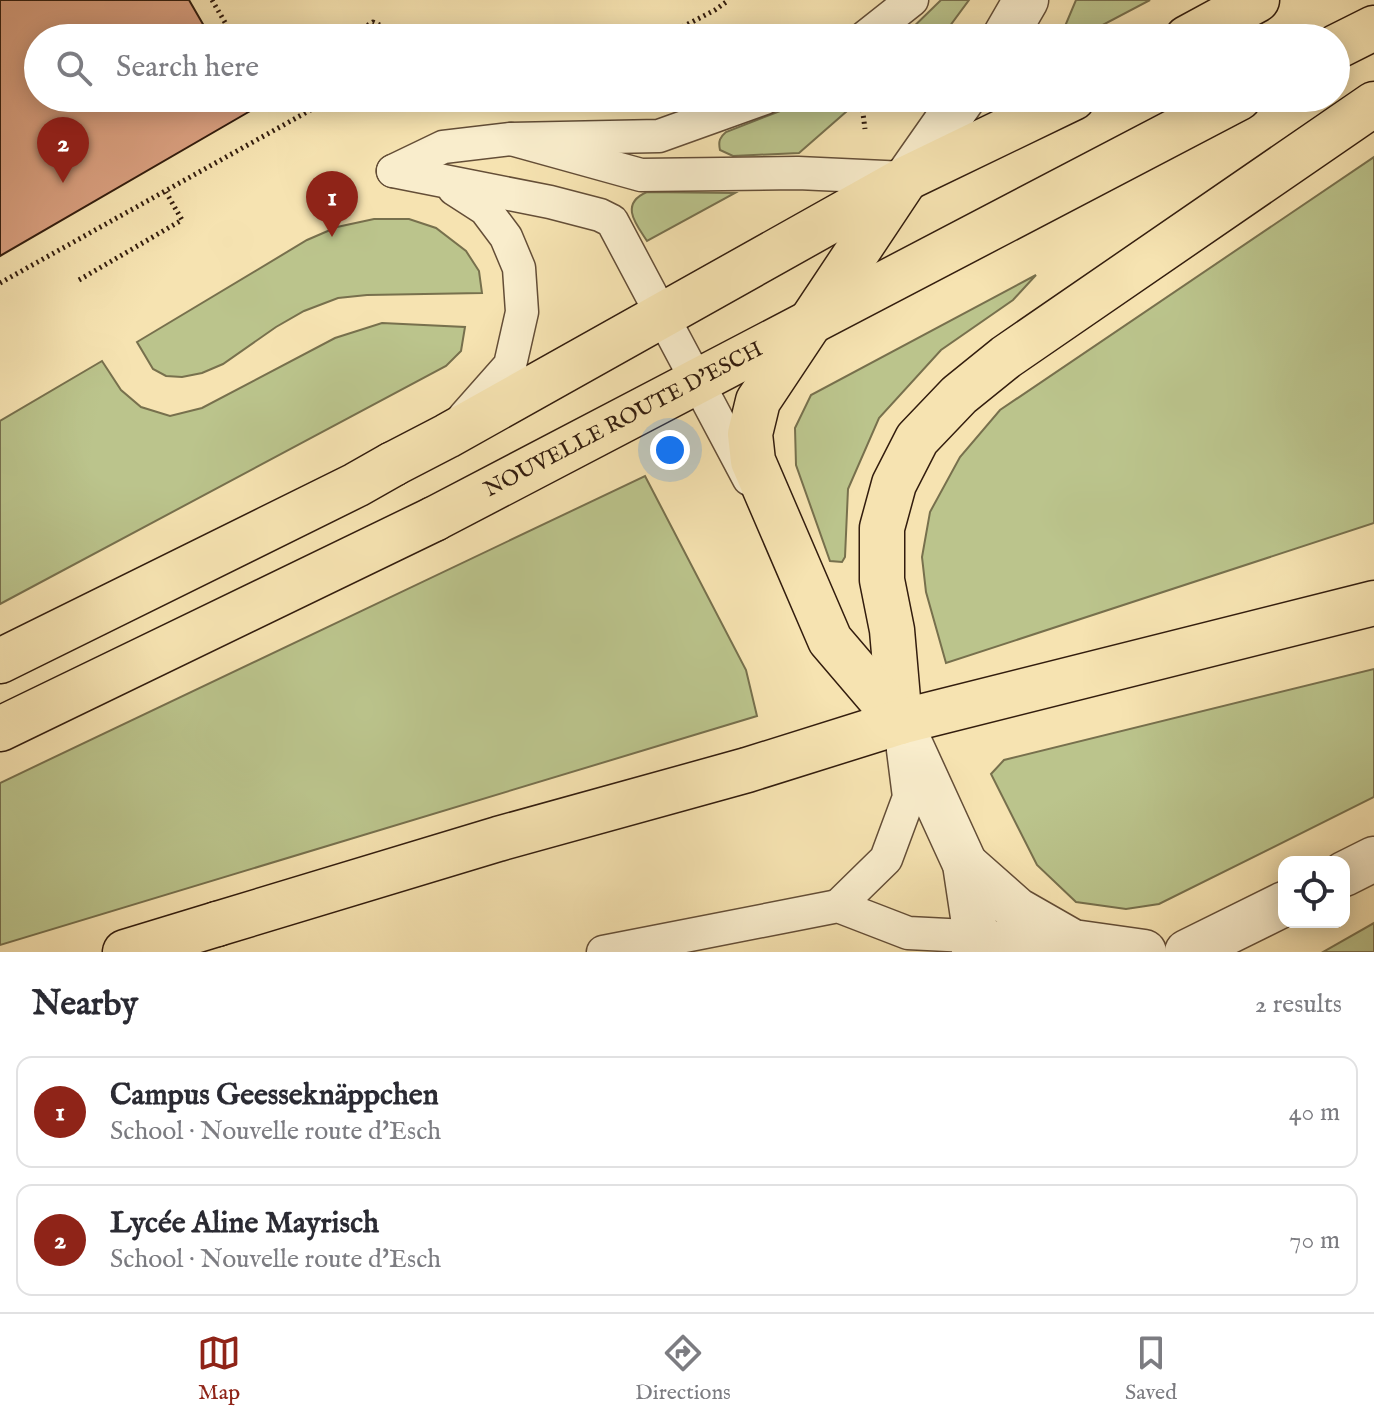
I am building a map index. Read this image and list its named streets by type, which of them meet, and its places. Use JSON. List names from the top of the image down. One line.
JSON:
{"streets":{"main road":["NOUVELLE ROUTE D'ESCH"]},"page":{"search":"Search here","pins":["2","1"],"heading":["Nearby","2 results"],"list":[{"mark":"1","name":"Campus Geesseknäppchen","note":"School · Nouvelle route d'Esch","value":"40 m"},{"mark":"2","name":"Lycée Aline Mayrisch","note":"School · Nouvelle route d'Esch","value":"70 m"}],"nav":["Map","Directions","Saved"]}}
